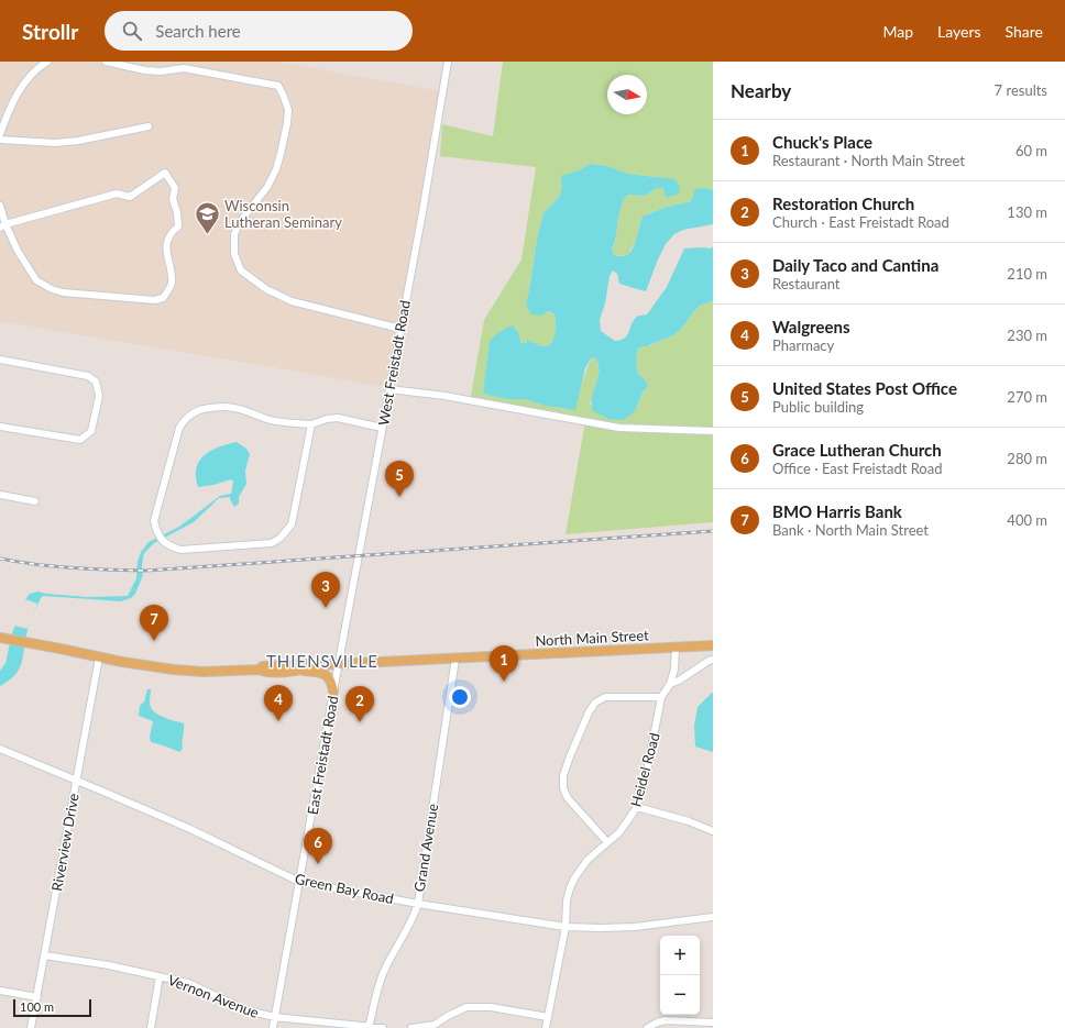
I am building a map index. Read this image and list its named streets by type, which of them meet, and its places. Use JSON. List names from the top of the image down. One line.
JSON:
{"streets":{"main road":["North Main Street"],"street":["West Freistadt Road","East Freistadt Road","Heidel Road","Riverview Drive","Grand Avenue","Green Bay Road","Vernon Avenue"]},"crossings":[["West Freistadt Road","North Main Street"],["West Freistadt Road","East Freistadt Road"],["North Main Street","East Freistadt Road"],["North Main Street","Heidel Road"],["North Main Street","Riverview Drive"],["North Main Street","Grand Avenue"],["East Freistadt Road","Green Bay Road"],["East Freistadt Road","Vernon Avenue"],["Heidel Road","Green Bay Road"],["Riverview Drive","Green Bay Road"],["Riverview Drive","Vernon Avenue"],["Grand Avenue","Green Bay Road"],["Grand Avenue","Vernon Avenue"]],"districts":["THIENSVILLE"],"places":{"school or university":["Wisconsin Lutheran Seminary"]},"scale_bar":"100 m","north":"right","page":{"header":"Strollr","search":"Search here","nav":["Map","Layers","Share"],"heading":["Nearby","7 results"],"list":[{"mark":"1","name":"Chuck's Place","note":"Restaurant · North Main Street","value":"60 m"},{"mark":"2","name":"Restoration Church","note":"Church · East Freistadt Road","value":"130 m"},{"mark":"3","name":"Daily Taco and Cantina","note":"Restaurant","value":"210 m"},{"mark":"4","name":"Walgreens","note":"Pharmacy","value":"230 m"},{"mark":"5","name":"United States Post Office","note":"Public building","value":"270 m"},{"mark":"6","name":"Grace Lutheran Church","note":"Office · East Freistadt Road","value":"280 m"},{"mark":"7","name":"BMO Harris Bank","note":"Bank · North Main Street","value":"400 m"}],"pins":["5","3","7","1","4","2","6"],"map_buttons":["+","−"],"scale":"100 m"}}
